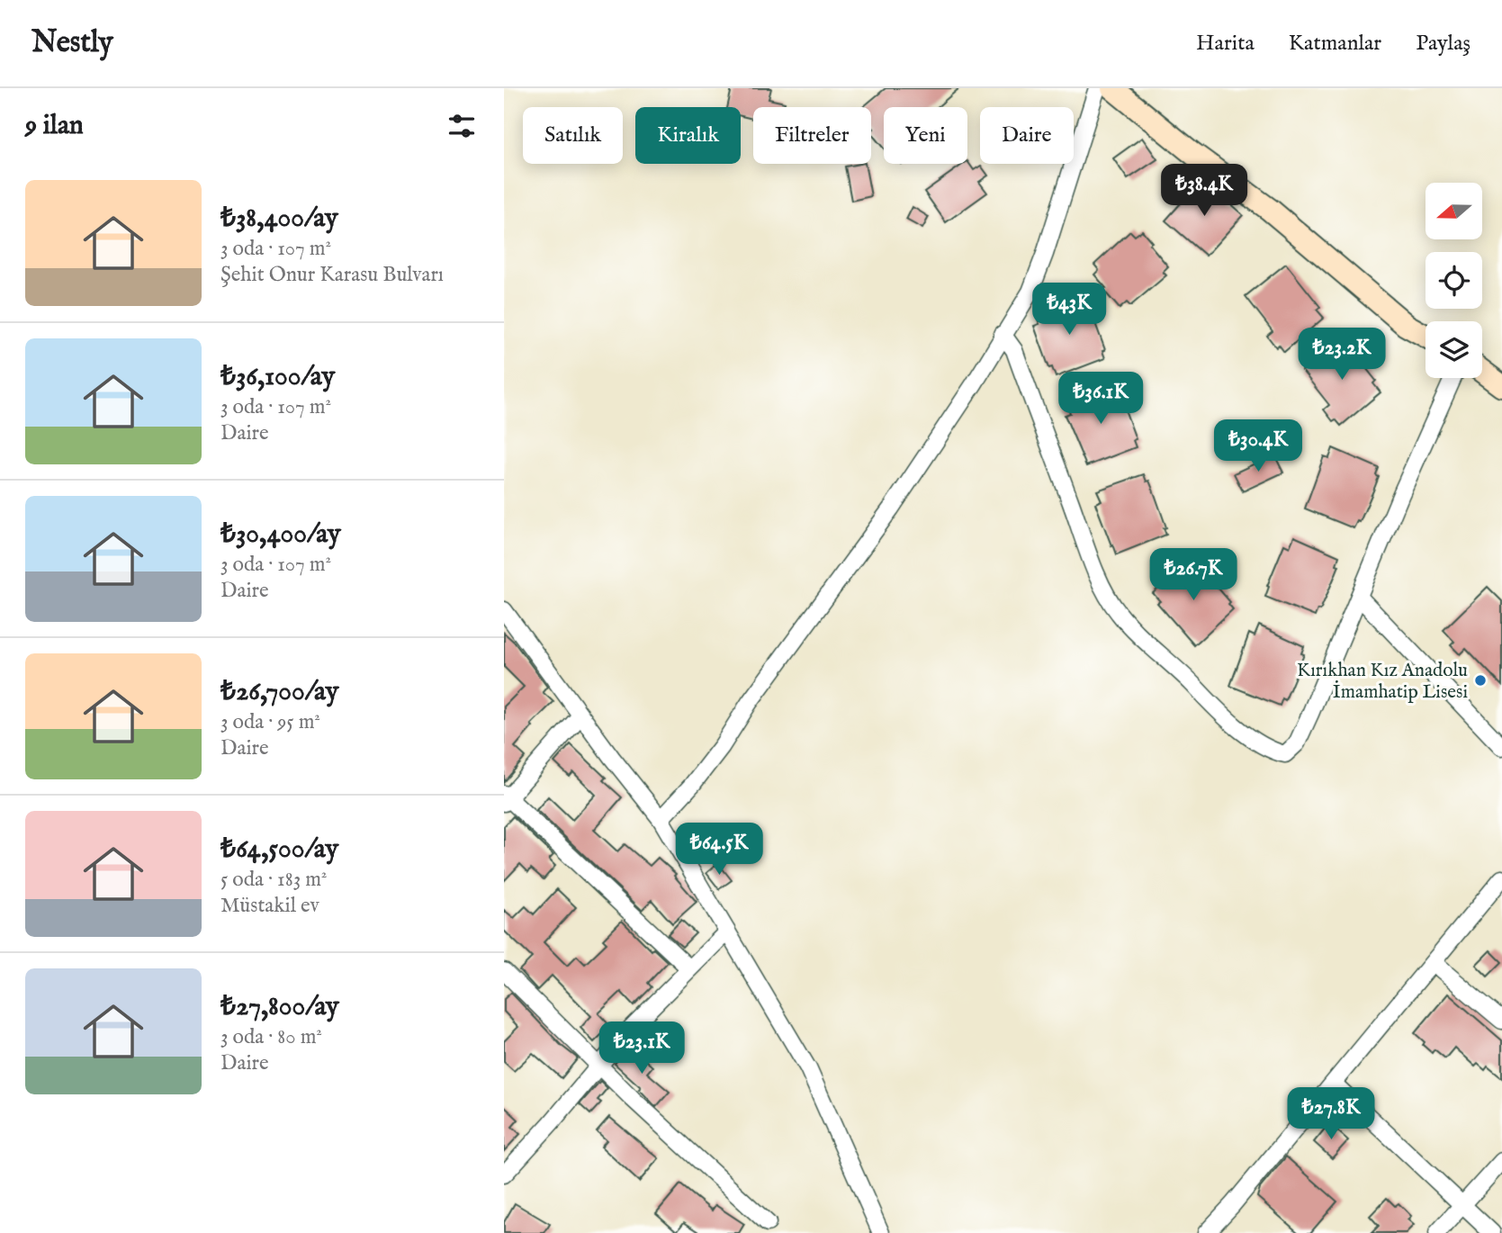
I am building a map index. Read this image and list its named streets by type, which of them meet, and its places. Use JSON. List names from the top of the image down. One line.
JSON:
{"places":["Kırıkhan Kız Anadolu İmamhatip Lisesi"],"north":"left","page":{"header":"Nestly","nav":["Harita","Katmanlar","Paylaş"],"heading":"9 ilan","chip":["Satılık","Kiralık","Filtreler","Yeni","Daire"],"list":[{"name":"₺38,400/ay","note":"3 oda · 107 m² · Şehit Onur Karasu Bulvarı"},{"name":"₺36,100/ay","note":"3 oda · 107 m² · Daire"},{"name":"₺30,400/ay","note":"3 oda · 107 m² · Daire"},{"name":"₺26,700/ay","note":"3 oda · 95 m² · Daire"},{"name":"₺64,500/ay","note":"5 oda · 183 m² · Müstakil ev"},{"name":"₺27,800/ay","note":"3 oda · 80 m² · Daire"}],"price":["₺38.4K","₺43K","₺23.2K","₺36.1K","₺30.4K","₺26.7K","₺64.5K","₺23.1K","₺27.8K"]}}
